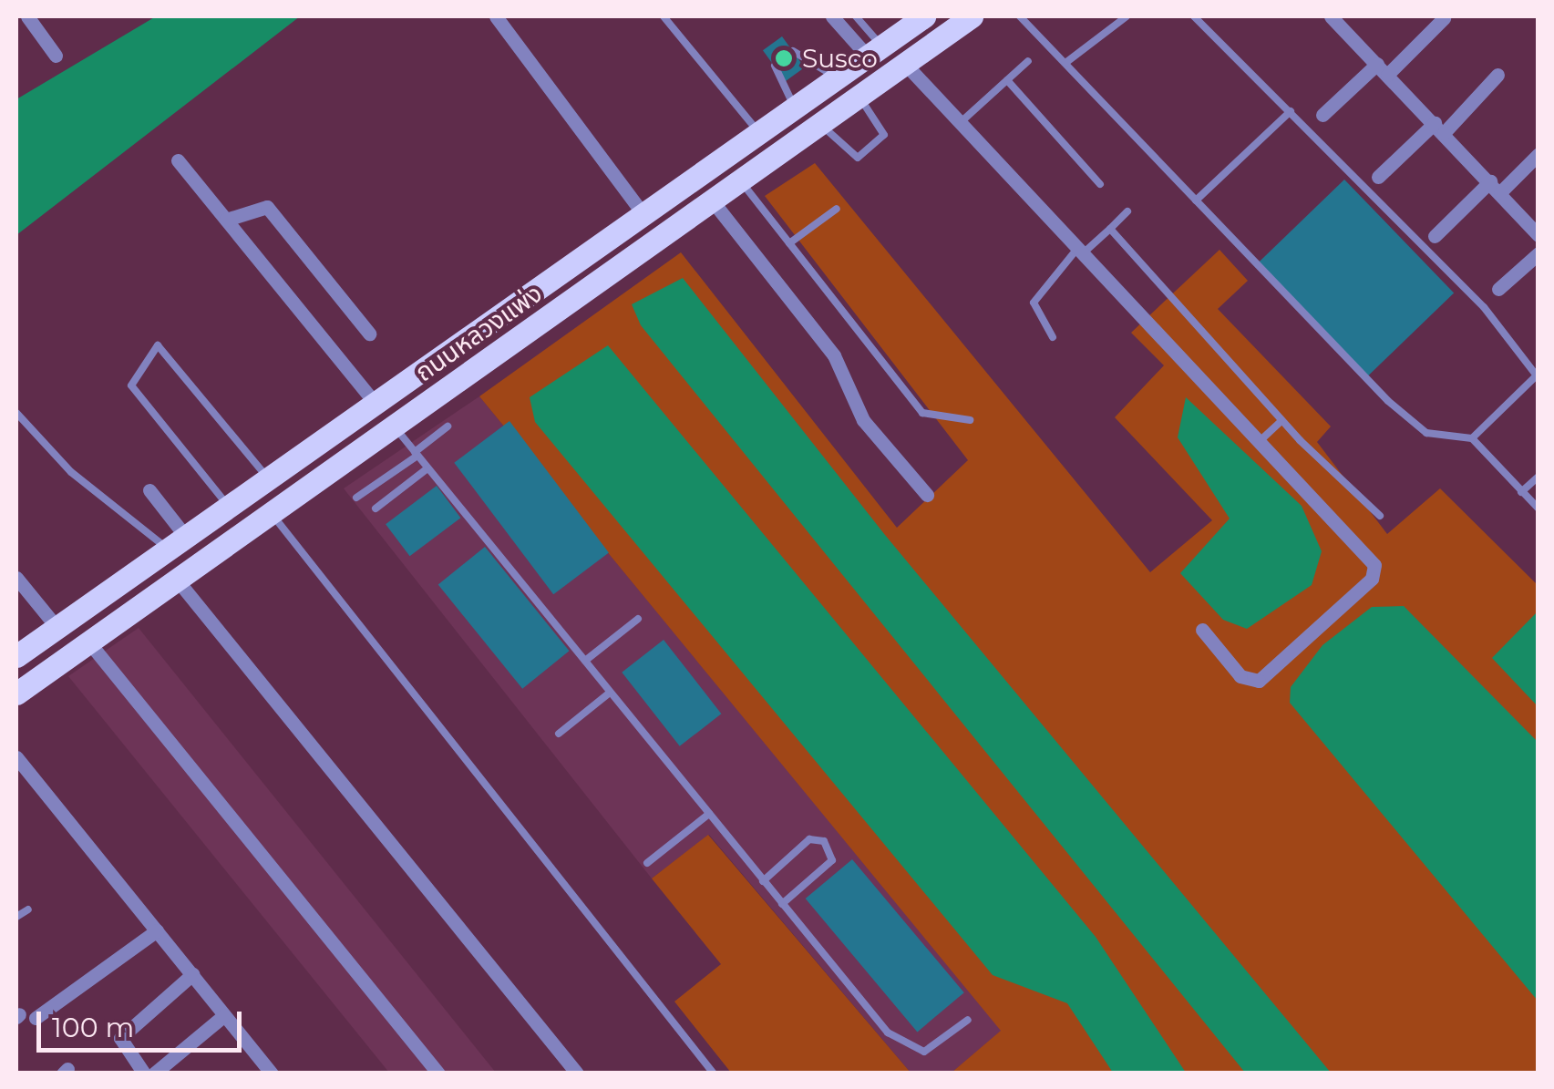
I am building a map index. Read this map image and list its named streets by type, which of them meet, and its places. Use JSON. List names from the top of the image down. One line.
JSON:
{"streets":{"main road":["ถนนหลวงแพ่ง"]},"places":["Susco"],"scale_bar":"100 m"}
